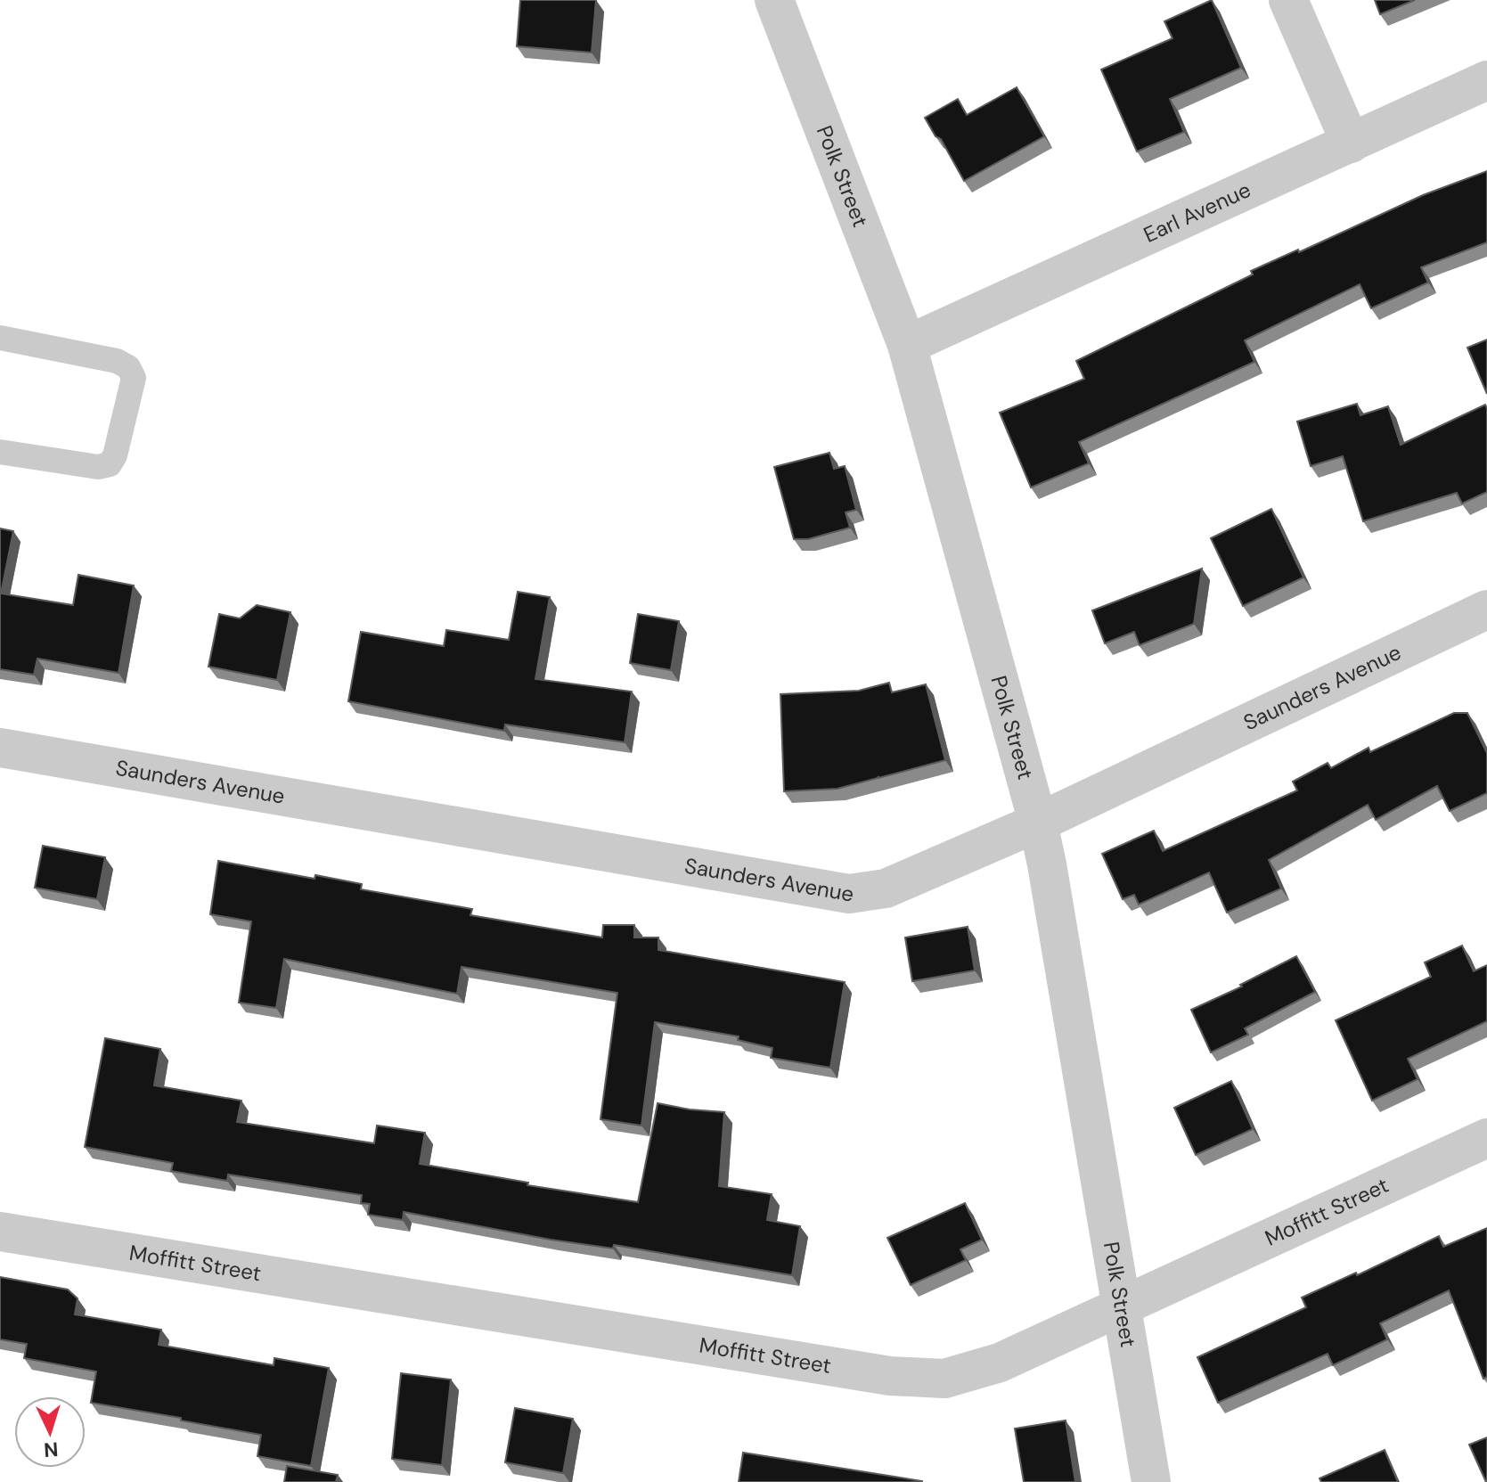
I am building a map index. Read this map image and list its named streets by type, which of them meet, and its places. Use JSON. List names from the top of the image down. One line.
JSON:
{"streets":{"street":["Polk Street","Earl Avenue","Saunders Avenue","Moffitt Street"]},"crossings":[["Polk Street","Earl Avenue"],["Polk Street","Saunders Avenue"],["Polk Street","Moffitt Street"]],"north":"bottom"}
